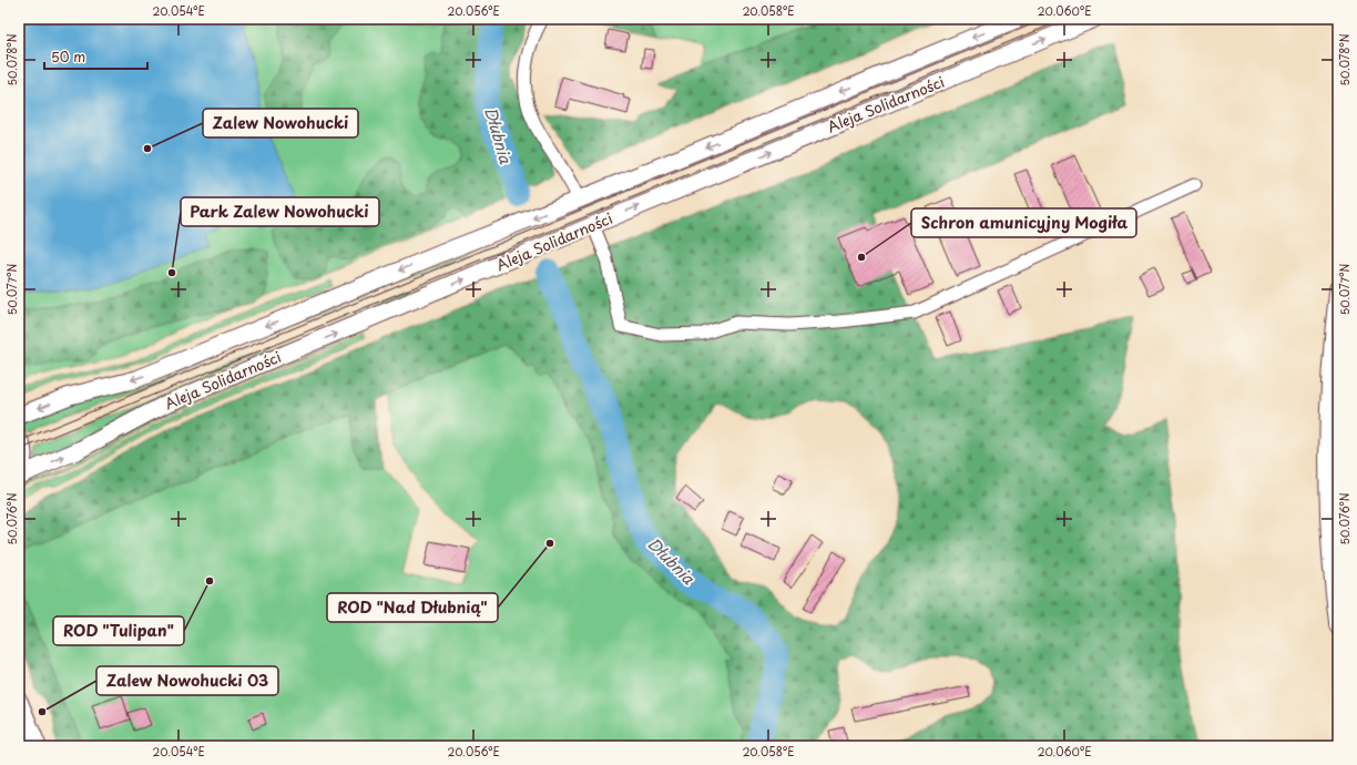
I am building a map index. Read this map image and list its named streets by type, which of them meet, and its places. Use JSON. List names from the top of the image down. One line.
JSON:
{"streets":{"street":["Aleja Solidarności"]},"water":["Dłubnia"],"places":["Zalew Nowohucki","Schron amunicyjny Mogiła","Park Zalew Nowohucki","ROD \"Nad Dłubnią\"","ROD \"Tulipan\"","Zalew Nowohucki 03"],"scale_bar":"50 m","coordinates":["20.054°E","20.056°E","20.058°E","20.060°E","50.078°N","50.077°N","50.076°N"]}
